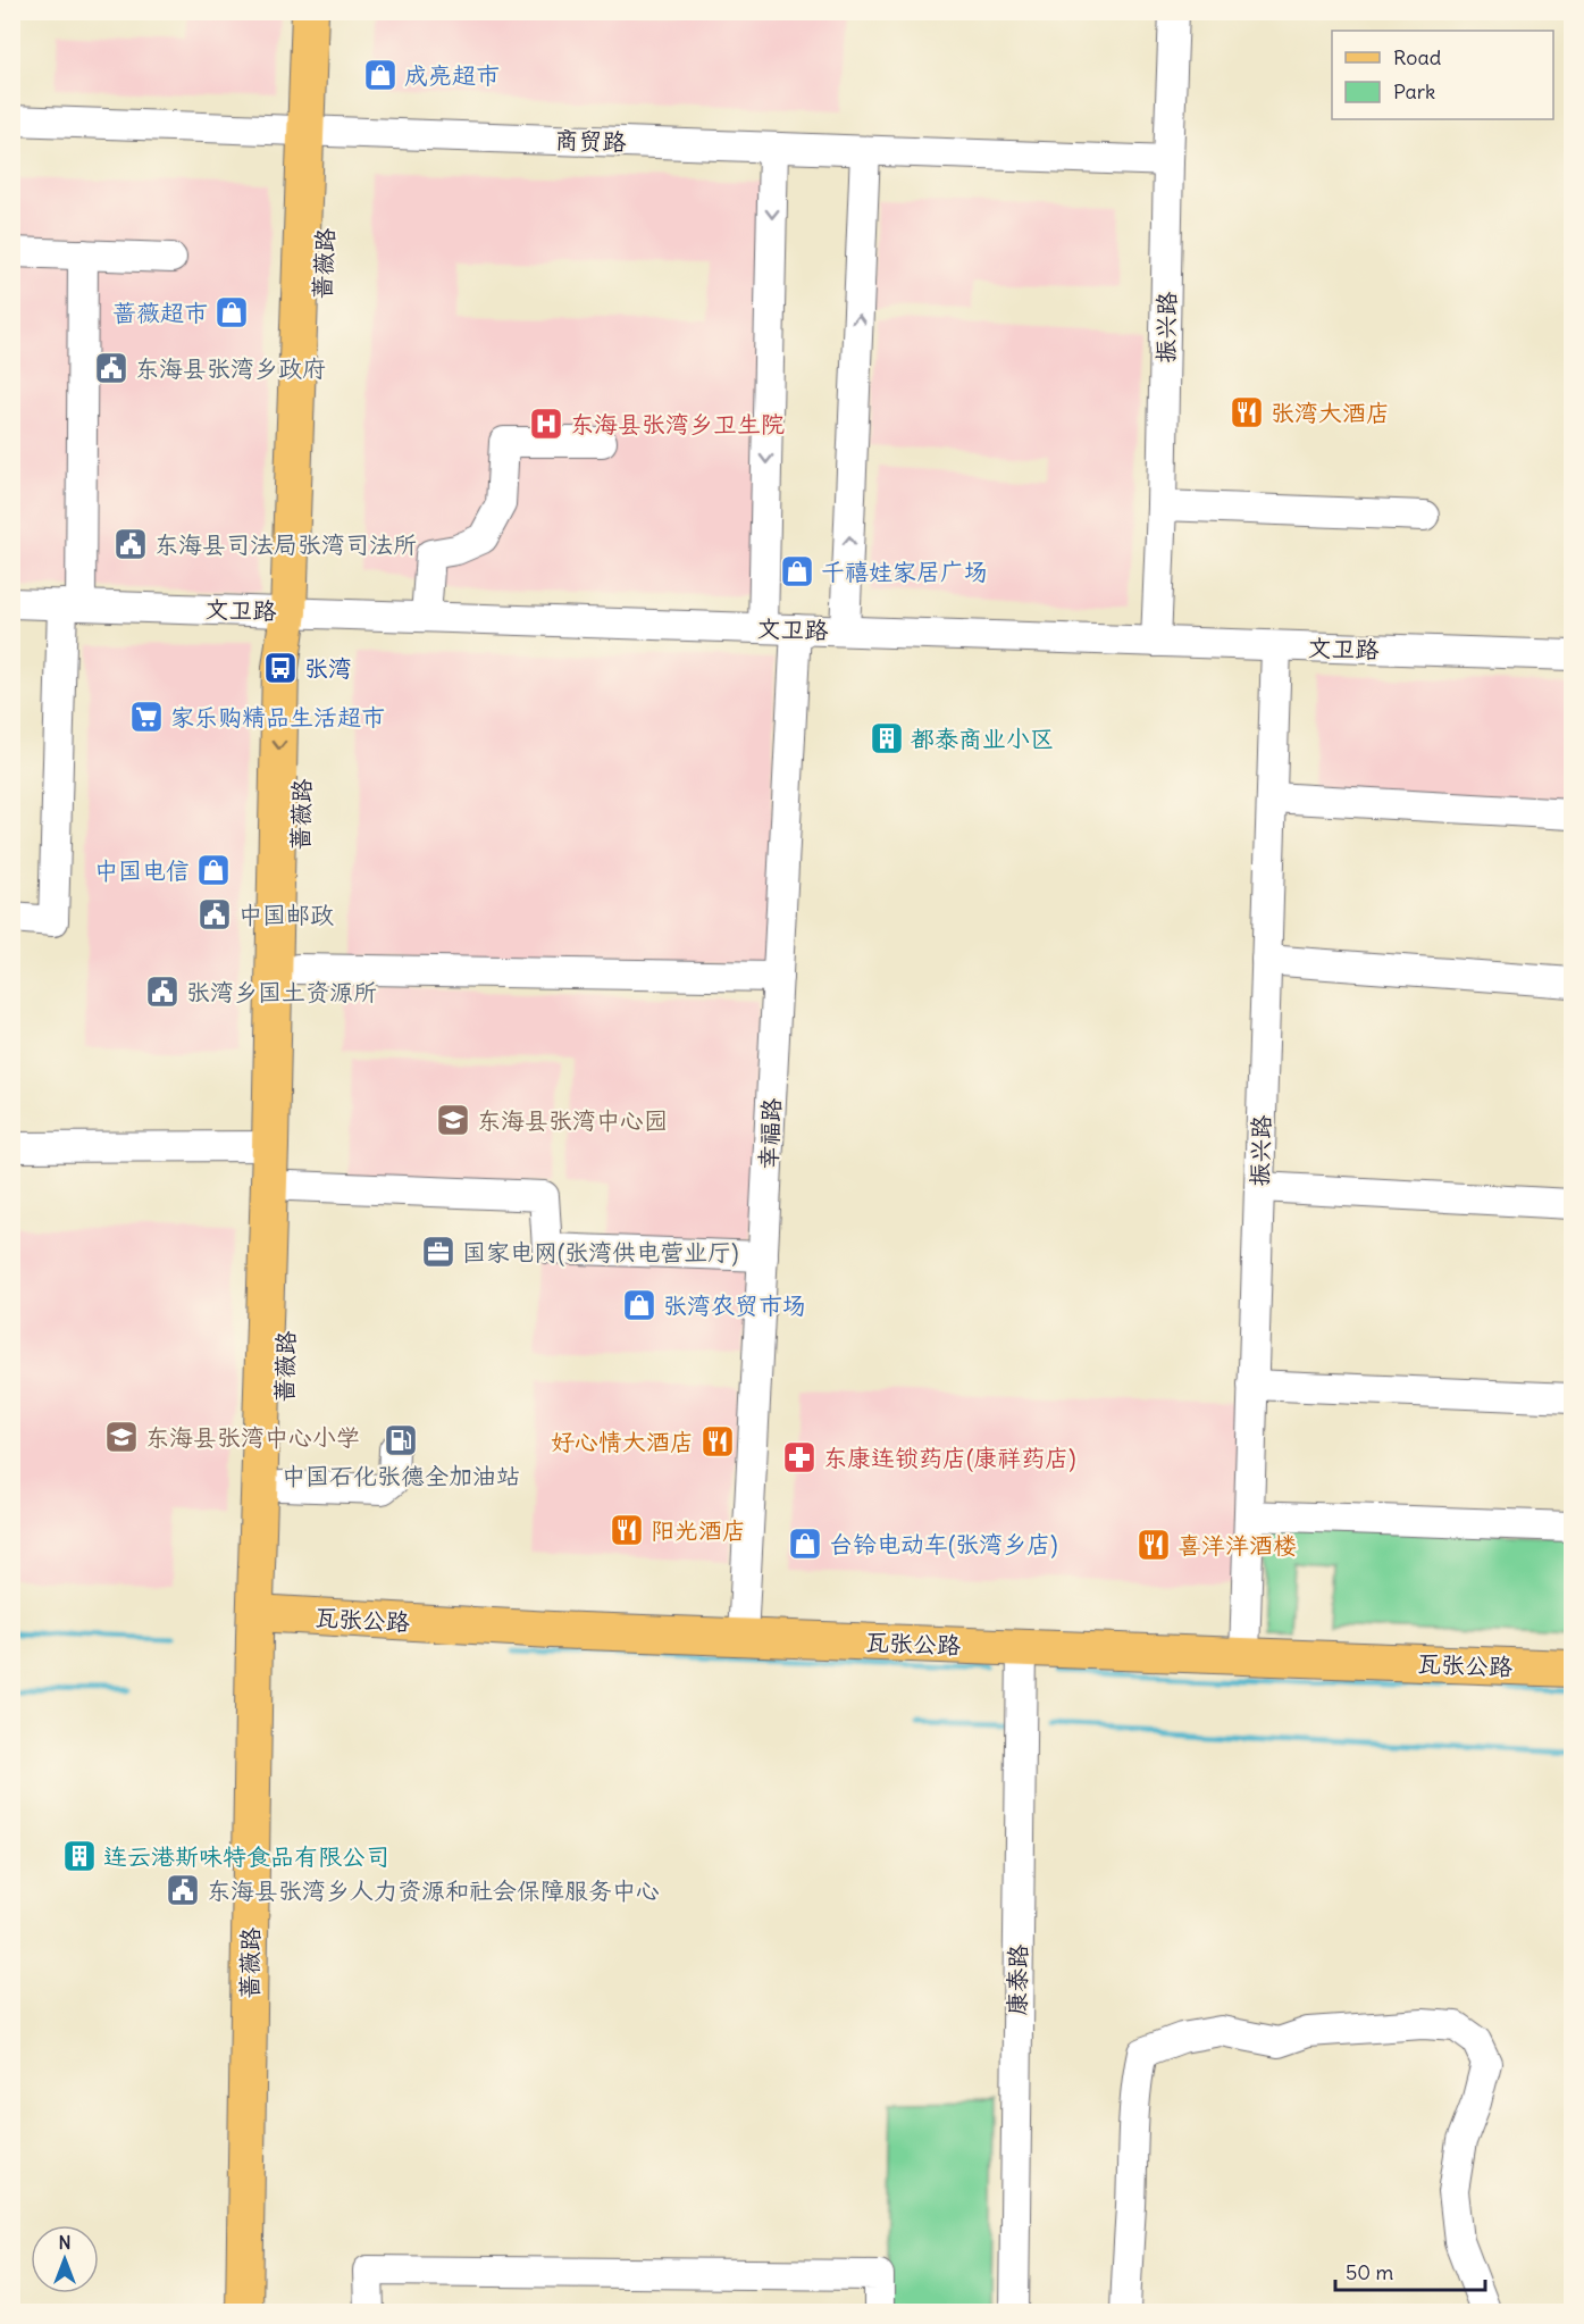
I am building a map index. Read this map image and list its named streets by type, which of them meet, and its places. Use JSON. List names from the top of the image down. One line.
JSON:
{"streets":{"main road":["蔷薇路","瓦张公路"],"street":["商贸路","振兴路","文卫路","幸福路","康泰路"]},"crossings":[["商贸路","蔷薇路"],["商贸路","振兴路"],["蔷薇路","文卫路"],["蔷薇路","瓦张公路"],["振兴路","文卫路"],["振兴路","瓦张公路"],["文卫路","幸福路"],["幸福路","瓦张公路"],["瓦张公路","康泰路"]],"places":{"shop":["成亮超市","蔷薇超市","千禧娃家居广场","中国电信","张湾农贸市场","台铃电动车(张湾乡店)"],"public building":["东海县张湾乡政府","东海县司法局张湾司法所","中国邮政","张湾乡国土资源所","东海县张湾乡人力资源和社会保障服务中心"],"restaurant":["张湾大酒店","好心情大酒店","阳光酒店","喜洋洋酒楼"],"hospital":["东海县张湾乡卫生院"],"bus stop":["张湾"],"supermarket":["家乐购精品生活超市"],"building":["都泰商业小区","连云港斯味特食品有限公司"],"school or university":["东海县张湾中心园","东海县张湾中心小学"],"office":["国家电网(张湾供电营业厅)"],"fuel station":["中国石化张德全加油站"],"pharmacy":["东康连锁药店(康祥药店)"]},"legend":["Road","Park"],"scale_bar":"50 m","north":"top"}
